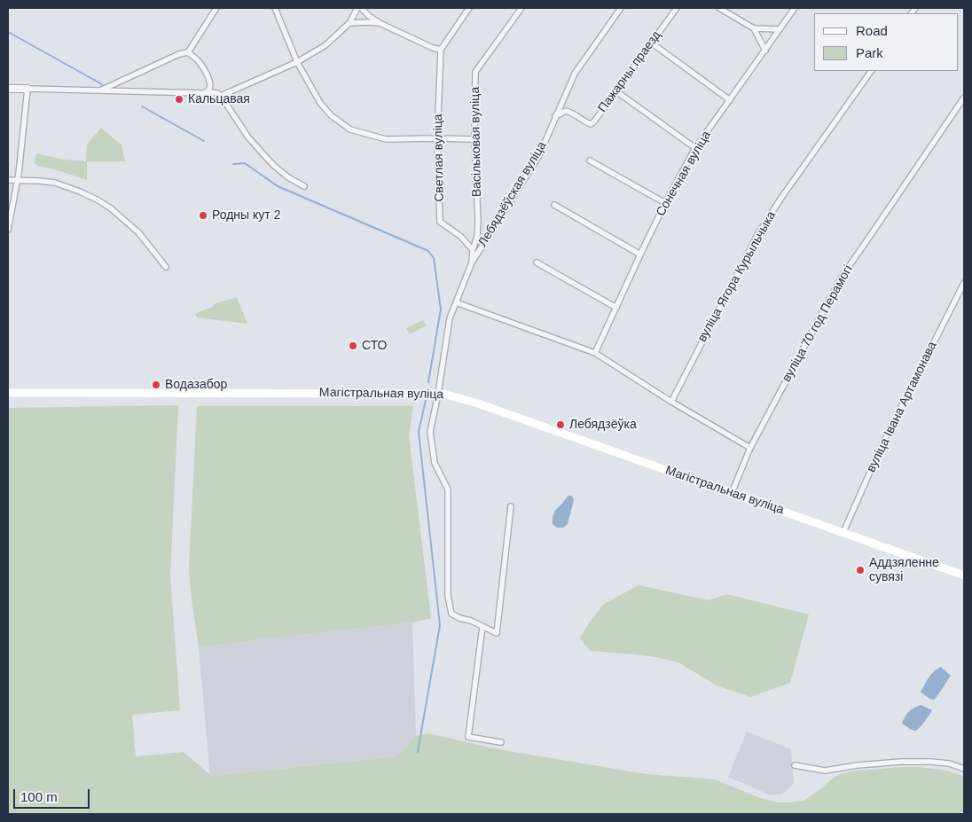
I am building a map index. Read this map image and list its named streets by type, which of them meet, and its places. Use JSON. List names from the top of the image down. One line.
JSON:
{"streets":{"main road":["Магістральная вуліца"],"street":["Пажарны праезд","Васільковая вуліца","Светлая вуліца","Сонечная вуліца","Лебядзёўская вуліца","вуліца Ягора Курыльчыка","вуліца 70 год Перамогі","вуліца Івана Артамонава"]},"crossings":[["Пажарны праезд","Лебядзёўская вуліца"],["Васільковая вуліца","Светлая вуліца"],["Васільковая вуліца","Лебядзёўская вуліца"],["Лебядзёўская вуліца","Магістральная вуліца"],["вуліца 70 год Перамогі","Магістральная вуліца"],["Магістральная вуліца","вуліца Івана Артамонава"]],"places":["Кальцавая","Родны кут 2","СТО","Водазабор","Лебядзёўка","Аддзяленне сувязі"],"legend":["Road","Park"],"scale_bar":"100 m"}
